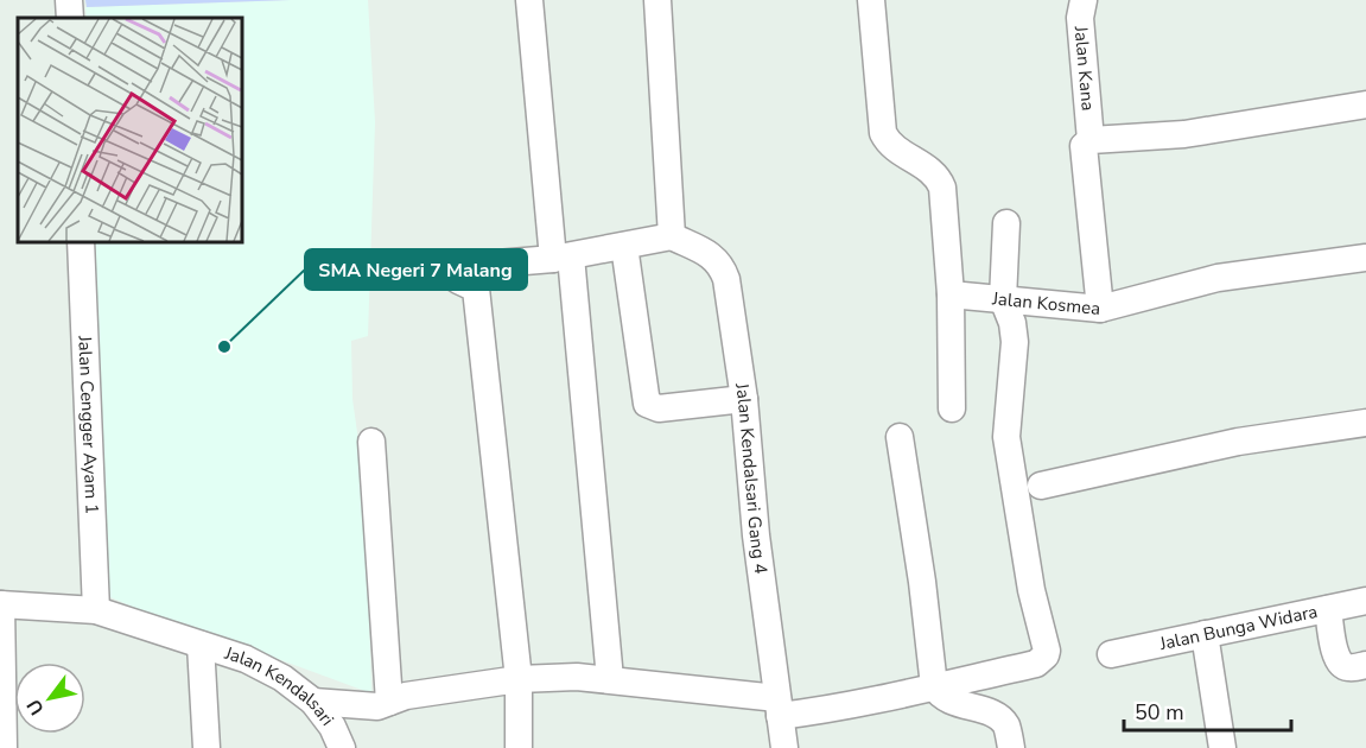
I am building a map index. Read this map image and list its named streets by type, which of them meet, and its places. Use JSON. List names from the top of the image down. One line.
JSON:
{"streets":{"street":["Jalan Kana","Jalan Kosmea","Jalan Cengger Ayam 1","Jalan Kendalsari Gang 4","Jalan Bunga Widara","Jalan Kendalsari"]},"crossings":[["Jalan Kana","Jalan Kosmea"],["Jalan Cengger Ayam 1","Jalan Kendalsari"]],"places":["SMA Negeri 7 Malang"],"scale_bar":"50 m","north":"bottom left"}
